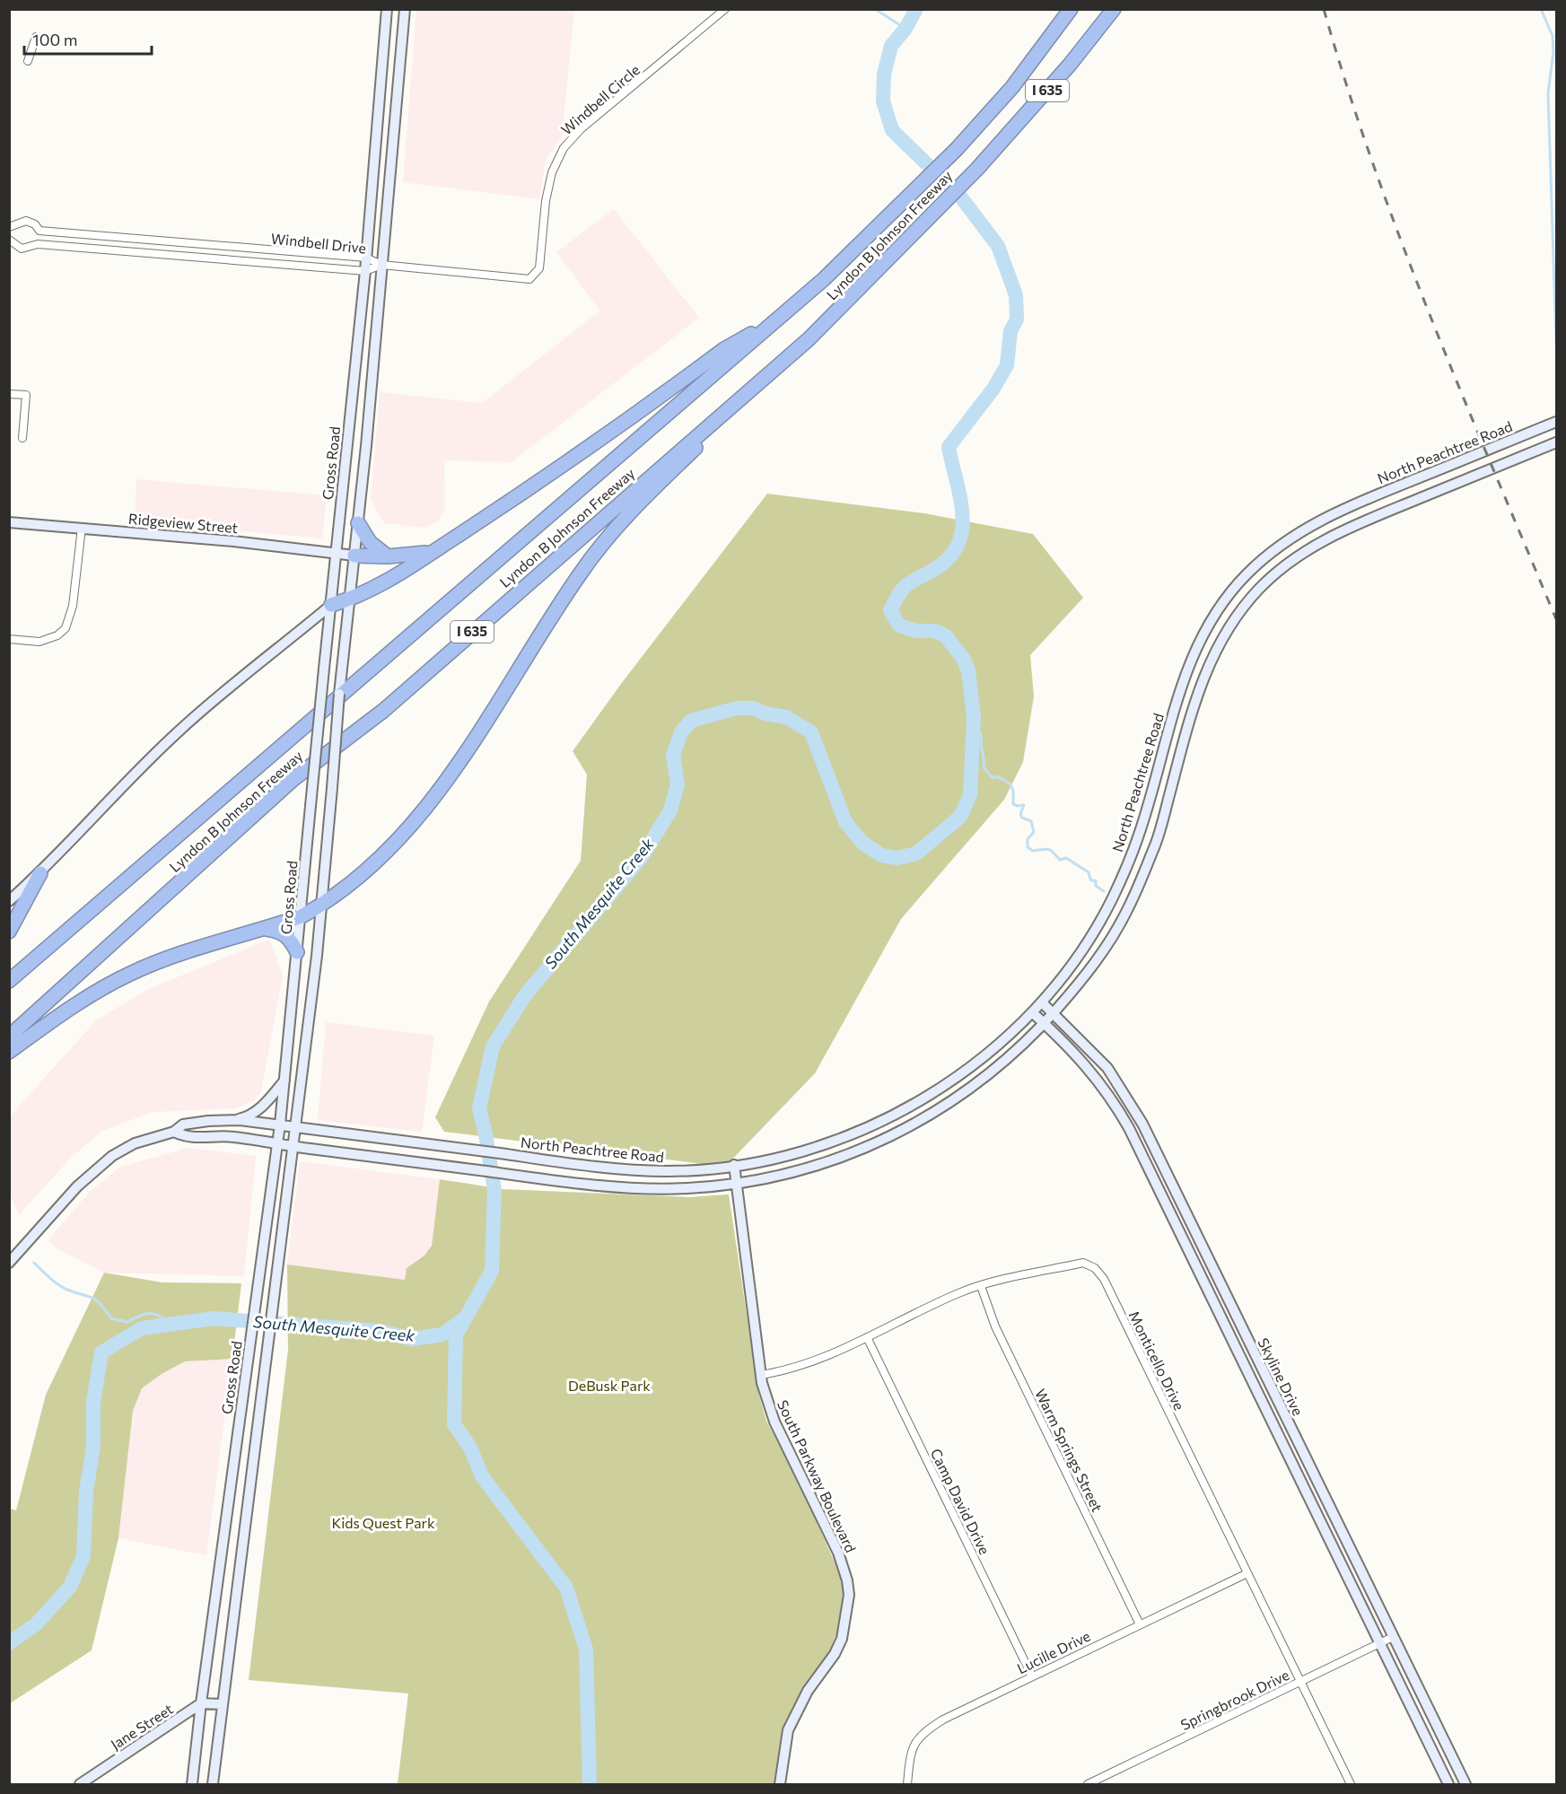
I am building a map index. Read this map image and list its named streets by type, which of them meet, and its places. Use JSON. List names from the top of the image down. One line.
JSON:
{"streets":{"highway":["I 635","Lyndon B Johnson Freeway"],"main road":["North Peachtree Road","Gross Road","Ridgeview Street","Skyline Drive","South Parkway Boulevard","Jane Street"],"street":["Windbell Circle","Windbell Drive","Monticello Drive","Warm Springs Street","Camp David Drive","Lucille Drive","Springbrook Drive"]},"crossings":[["Windbell Circle","Windbell Drive"],["Windbell Drive","Gross Road"],["North Peachtree Road","Gross Road"],["North Peachtree Road","Skyline Drive"],["North Peachtree Road","South Parkway Boulevard"],["Gross Road","Ridgeview Street"],["Gross Road","Jane Street"],["Monticello Drive","Warm Springs Street"],["Monticello Drive","South Parkway Boulevard"],["Monticello Drive","Camp David Drive"],["Monticello Drive","Lucille Drive"],["Monticello Drive","Springbrook Drive"],["Skyline Drive","Springbrook Drive"],["Warm Springs Street","Lucille Drive"],["Camp David Drive","Lucille Drive"]],"water":["South Mesquite Creek"],"parks":["DeBusk Park","Kids Quest Park"],"scale_bar":"100 m"}
